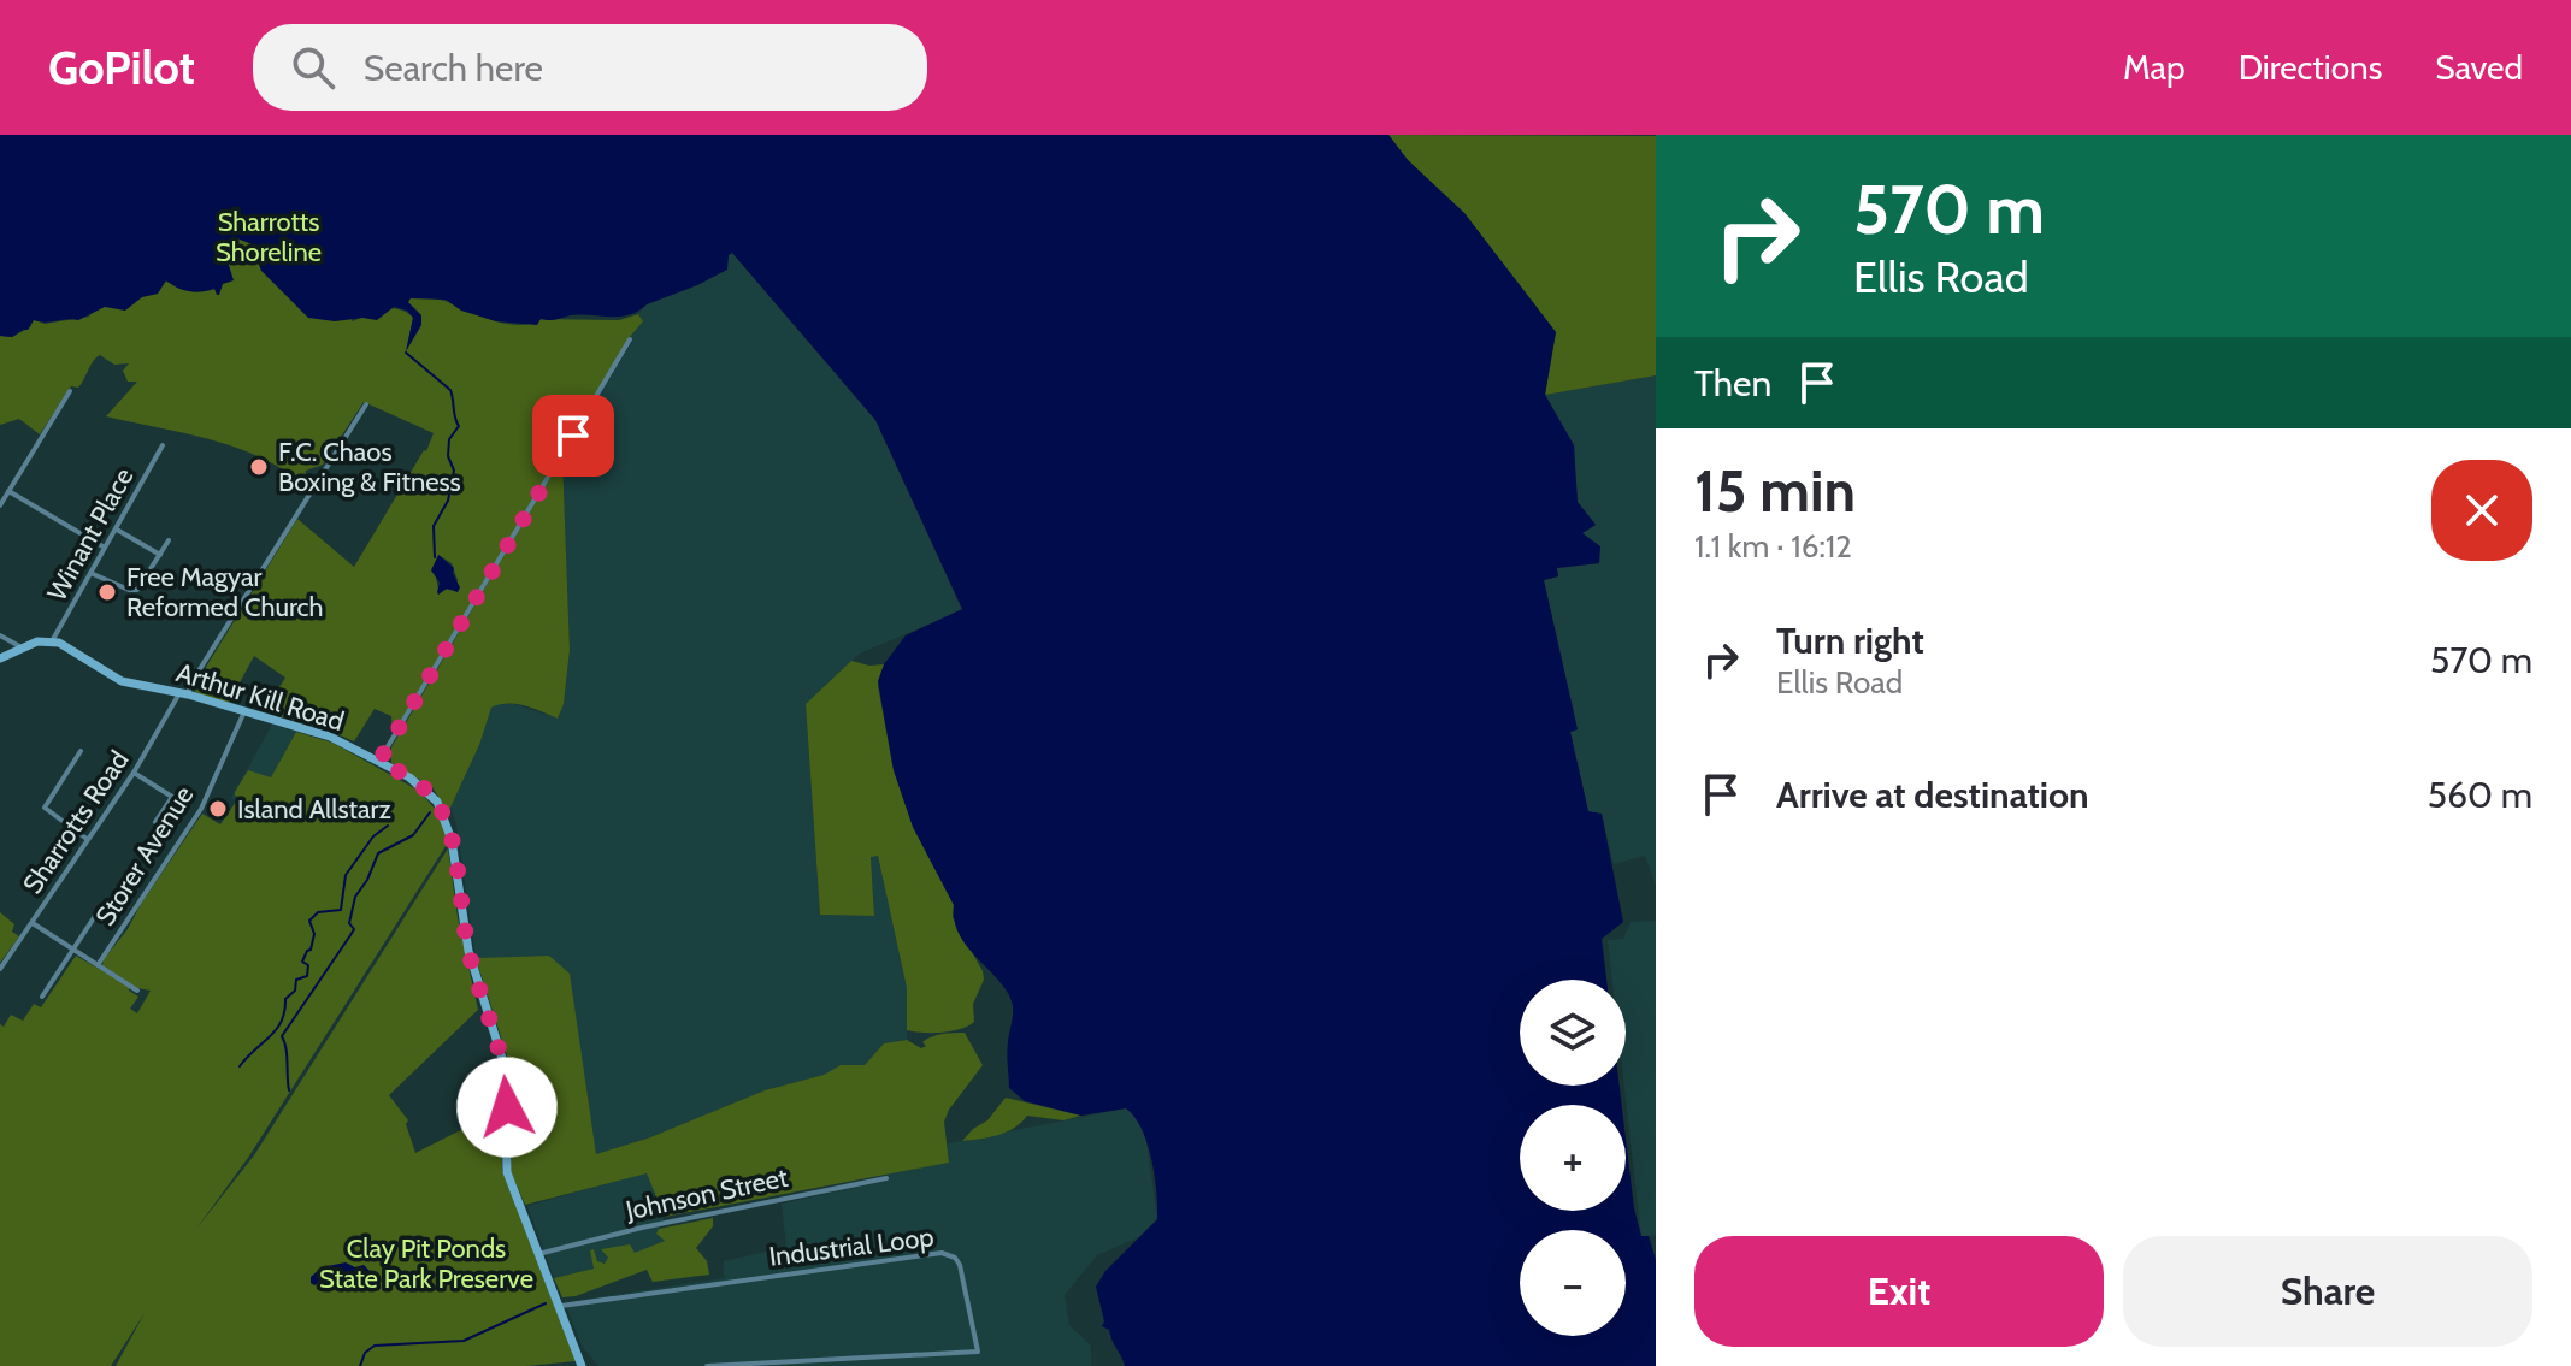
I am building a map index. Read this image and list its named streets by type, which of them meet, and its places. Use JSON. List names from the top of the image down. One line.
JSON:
{"streets":{"street":["Winant Place","Arthur Kill Road","Sharrotts Road","Storer Avenue","Johnson Street","Industrial Loop"]},"crossings":[["Winant Place","Arthur Kill Road"],["Arthur Kill Road","Sharrotts Road"],["Arthur Kill Road","Storer Avenue"],["Arthur Kill Road","Johnson Street"],["Arthur Kill Road","Industrial Loop"]],"parks":["Sharrotts Shoreline","Clay Pit Ponds State Park Preserve"],"places":["F.C. Chaos Boxing & Fitness","Free Magyar Reformed Church","Island Allstarz"],"page":{"header":"GoPilot","search":"Search here","nav":["Map","Directions","Saved"],"turn":["570 m","Ellis Road"],"then":"Then","heading":["15 min","1.1 km · 16:12"],"list":[{"name":"Turn right","note":"Ellis Road","value":"570 m"},{"name":"Arrive at destination","value":"560 m"}],"map_buttons":["+","−"],"buttons":["Exit","Share"]}}
